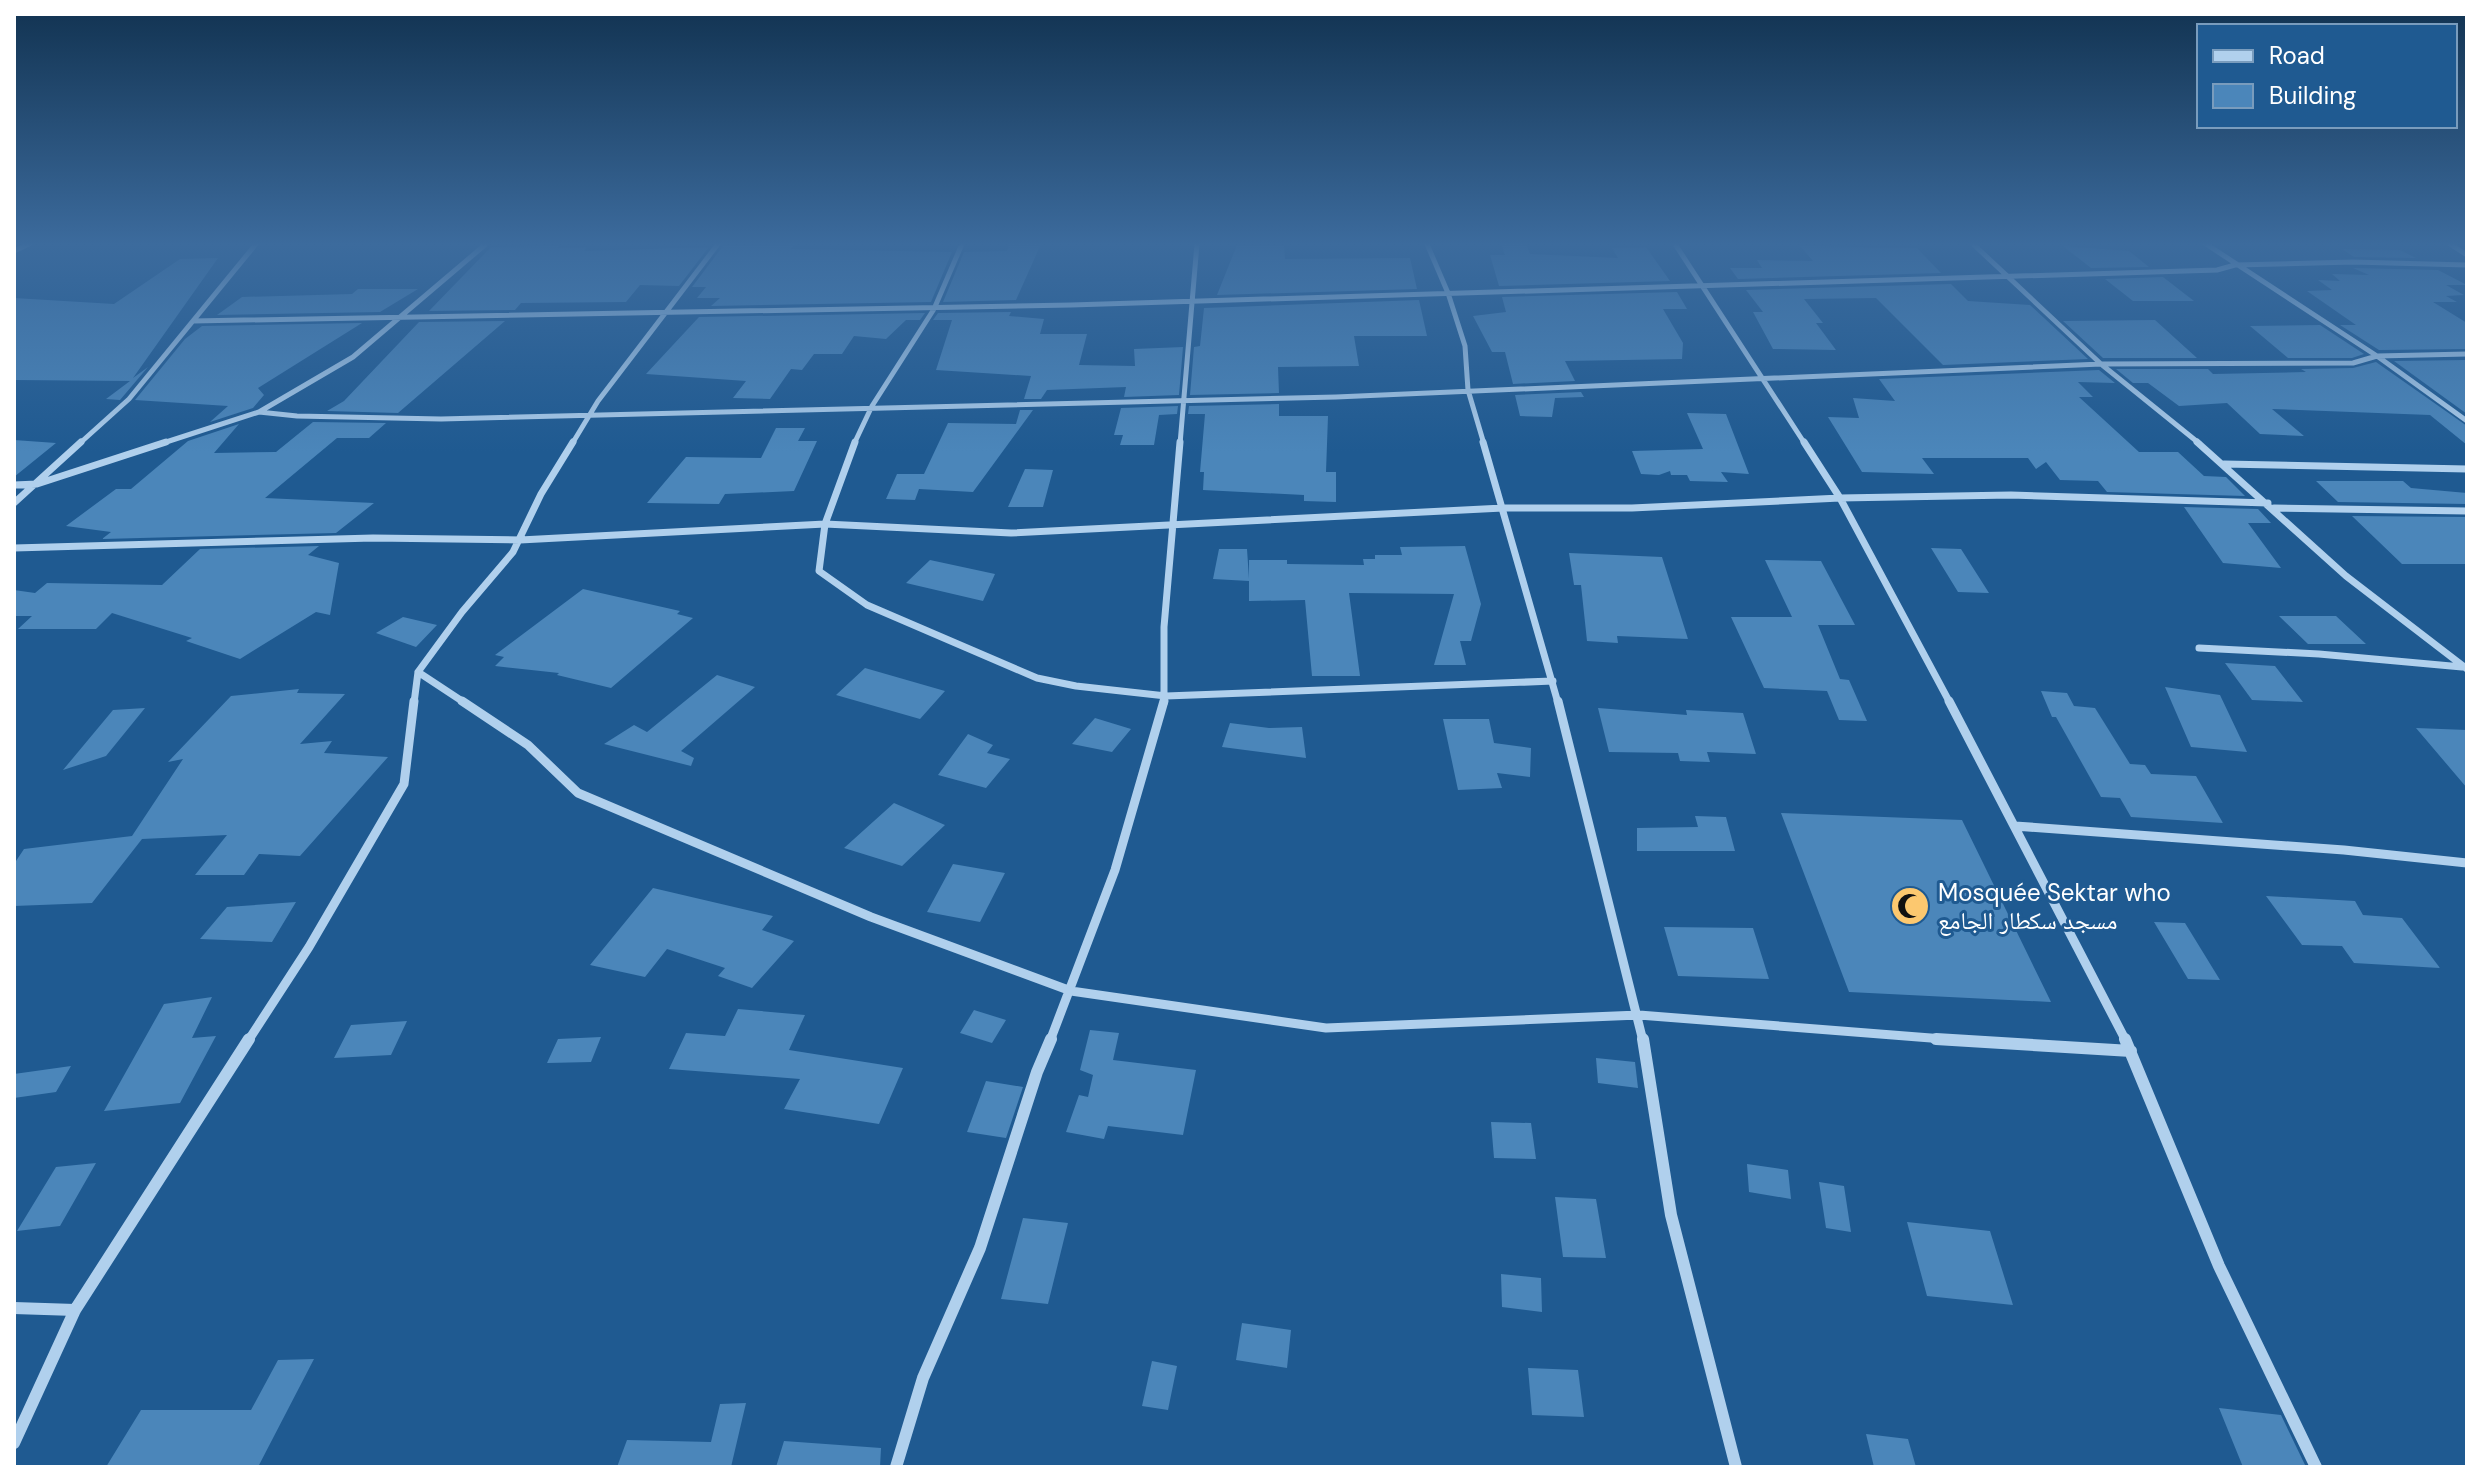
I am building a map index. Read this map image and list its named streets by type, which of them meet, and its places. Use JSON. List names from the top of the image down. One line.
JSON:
{"places":{"mosque":["Mosquée Sektar who مسجد سكطار الجامع"]},"legend":["Road","Building"]}
